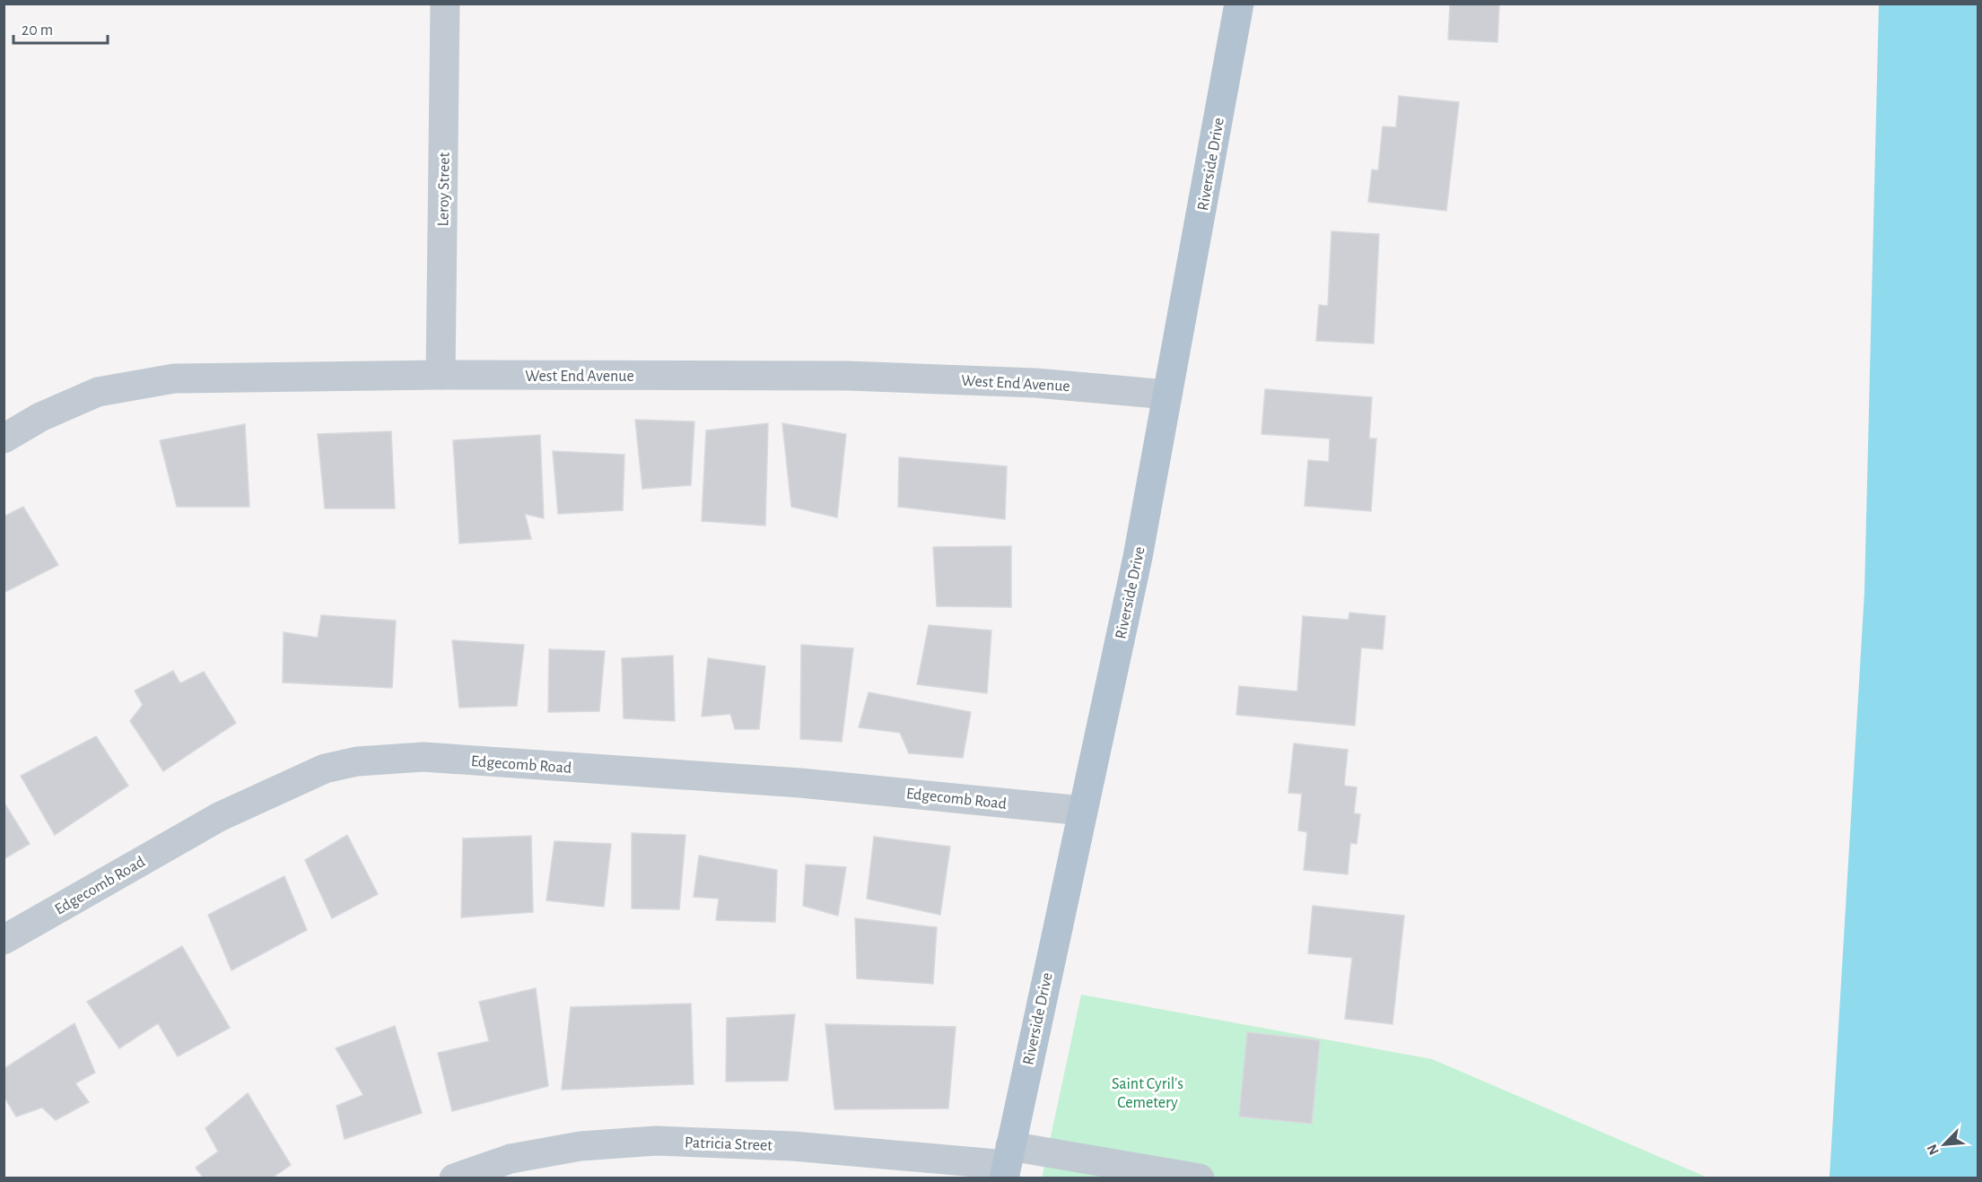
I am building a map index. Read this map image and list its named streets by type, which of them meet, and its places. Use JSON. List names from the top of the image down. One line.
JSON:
{"streets":{"main road":["Riverside Drive"],"street":["Leroy Street","West End Avenue","Edgecomb Road","Patricia Street"]},"crossings":[["Riverside Drive","West End Avenue"],["Riverside Drive","Edgecomb Road"],["Riverside Drive","Patricia Street"],["Leroy Street","West End Avenue"]],"parks":["Saint Cyril's Cemetery"],"scale_bar":"20 m","north":"bottom left"}
